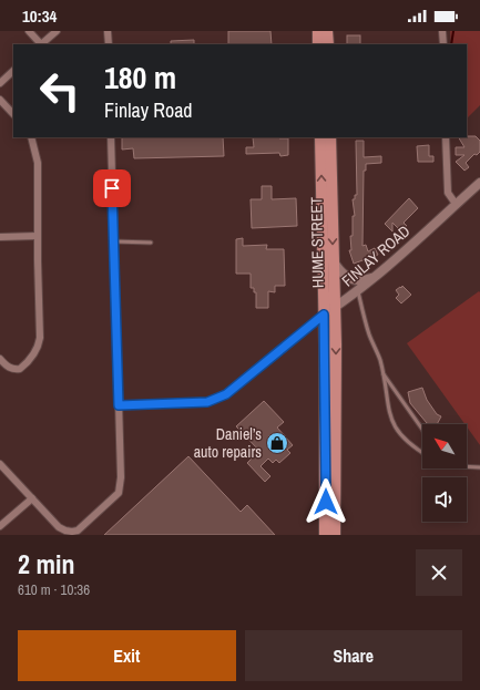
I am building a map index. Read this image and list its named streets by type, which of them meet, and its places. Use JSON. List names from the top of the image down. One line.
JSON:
{"streets":{"main road":["HUME STREET"],"street":["FINLAY ROAD"]},"crossings":[["HUME STREET","FINLAY ROAD"]],"places":{"shop":["Daniel’s auto repairs"]},"north":"top left","page":{"status":"10:34","turn":["180 m","Finlay Road"],"heading":["2 min","610 m · 10:36"],"buttons":["Exit","Share"]}}
